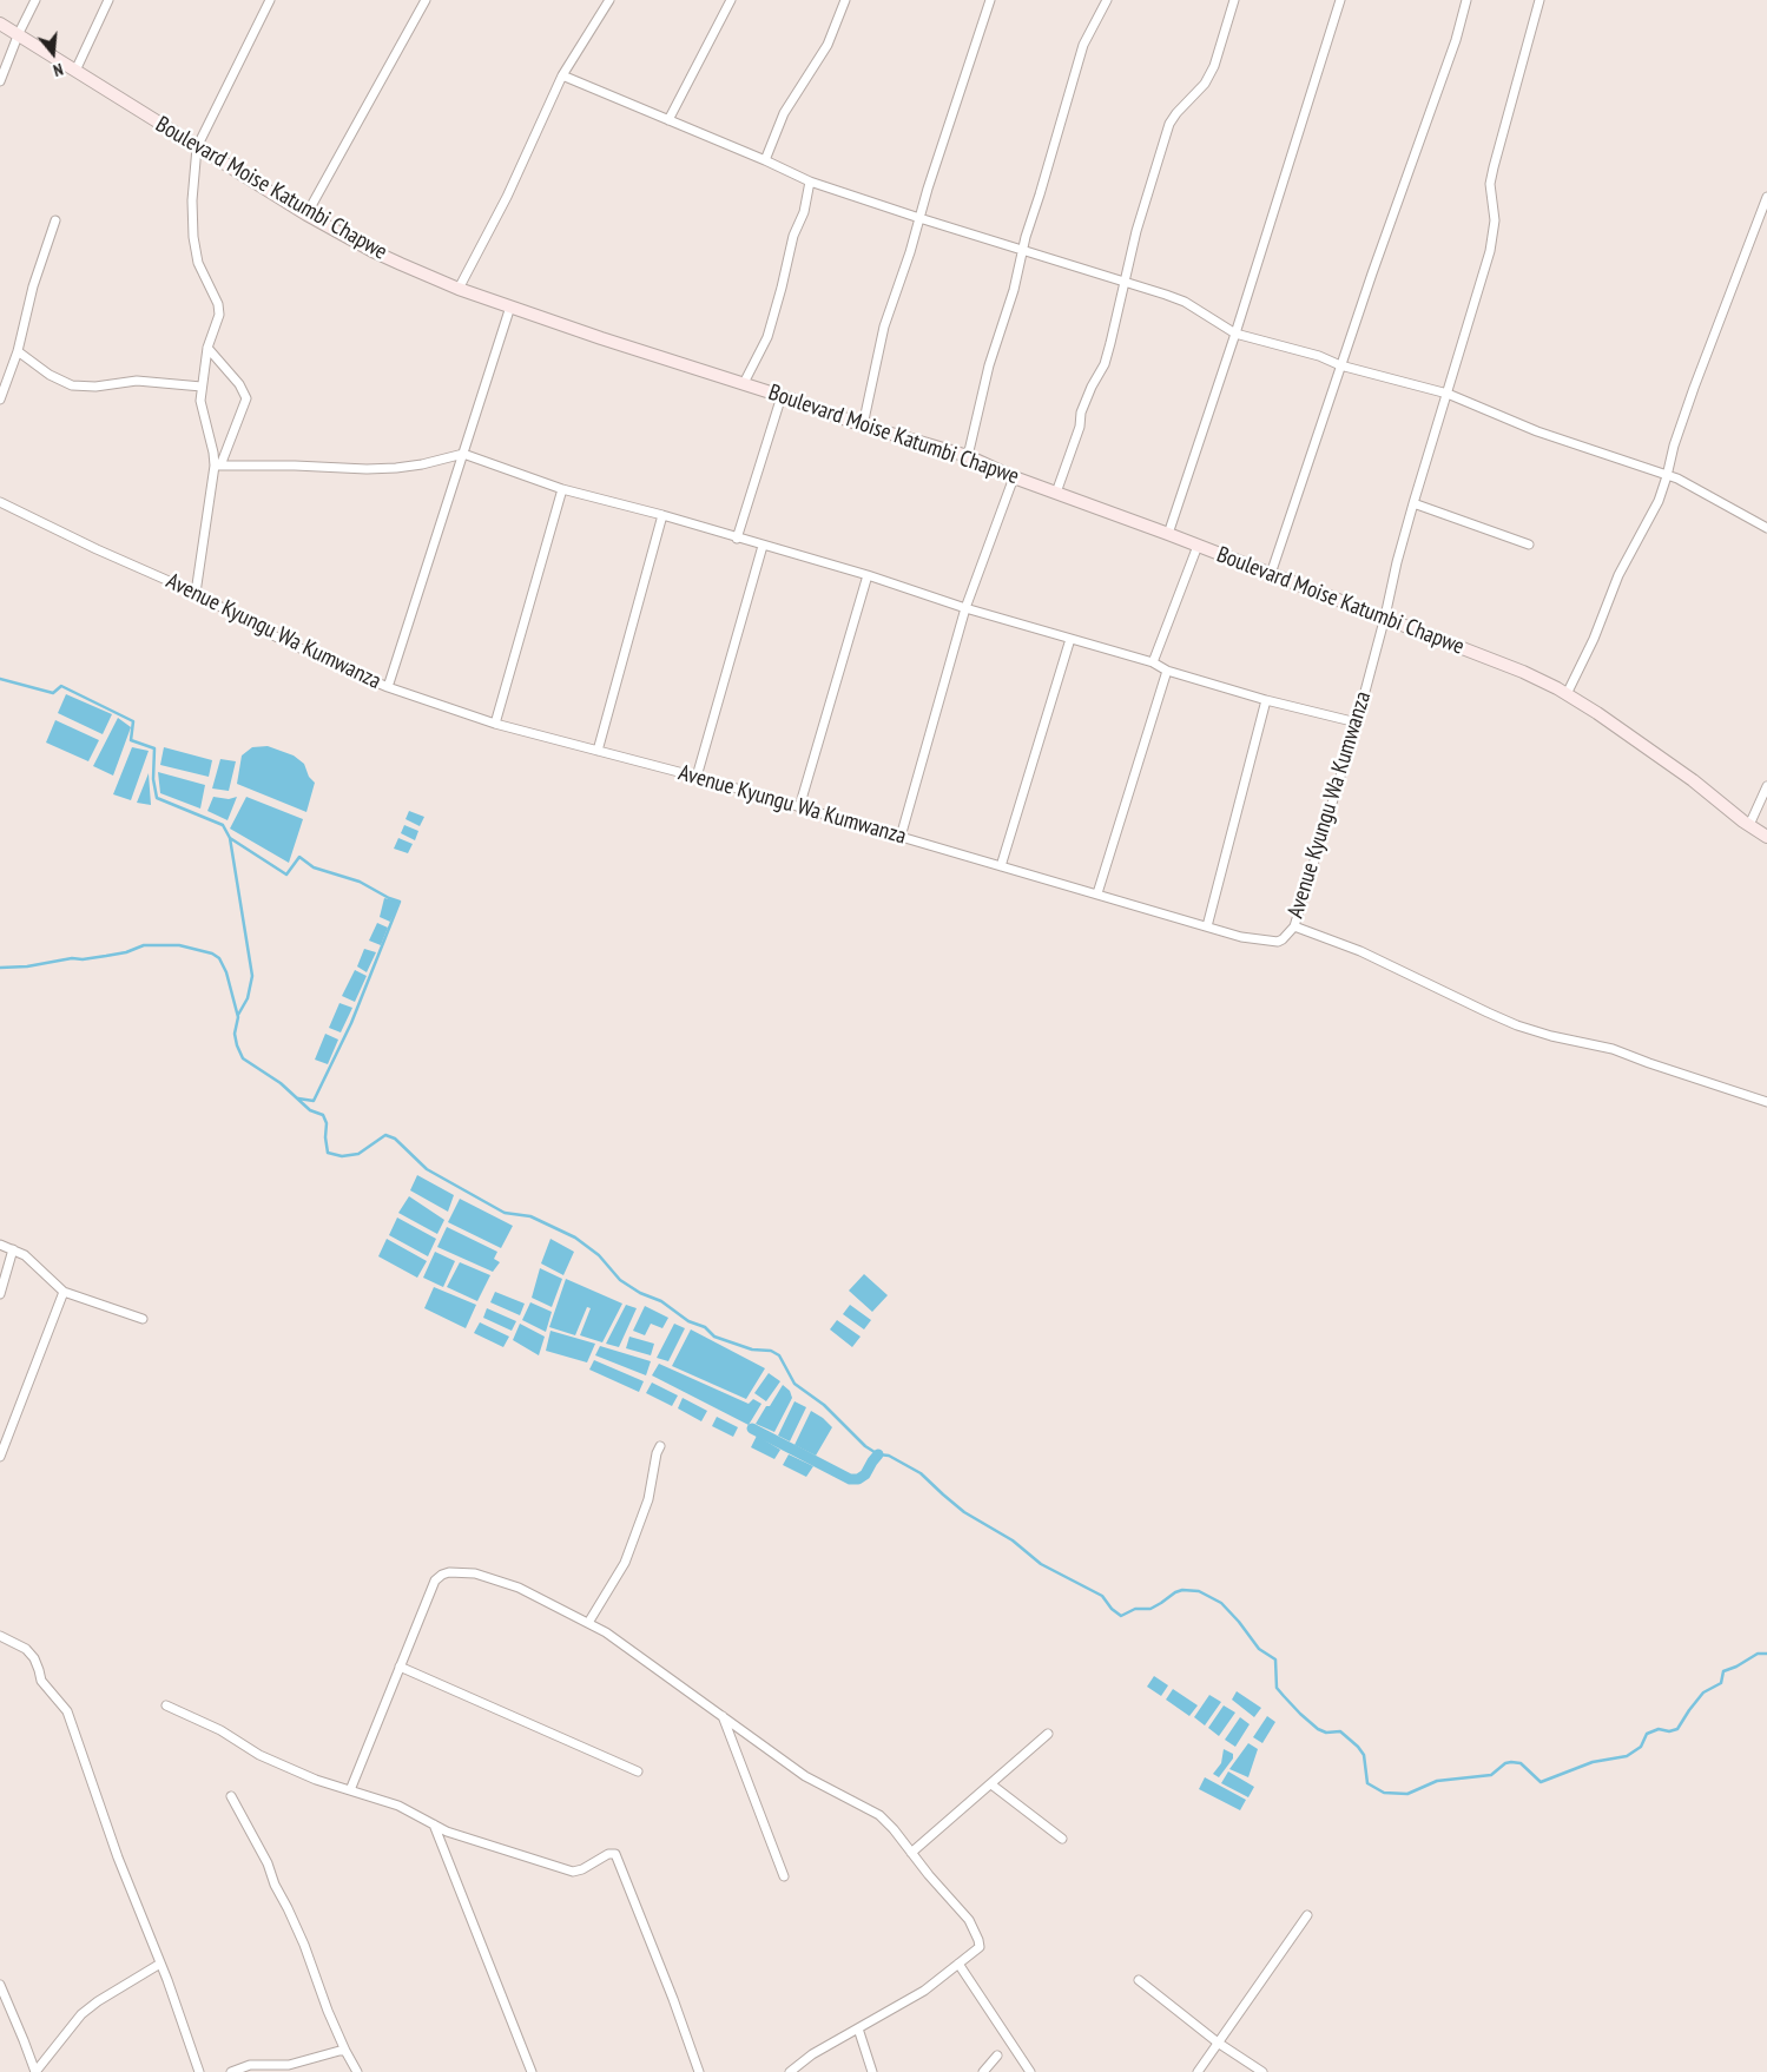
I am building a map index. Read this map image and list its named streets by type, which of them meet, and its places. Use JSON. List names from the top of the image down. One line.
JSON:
{"streets":{"street":["Boulevard Moise Katumbi Chapwe","Avenue Kyungu Wa Kumwanza"]},"crossings":[["Boulevard Moise Katumbi Chapwe","Avenue Kyungu Wa Kumwanza"]],"north":"bottom"}
